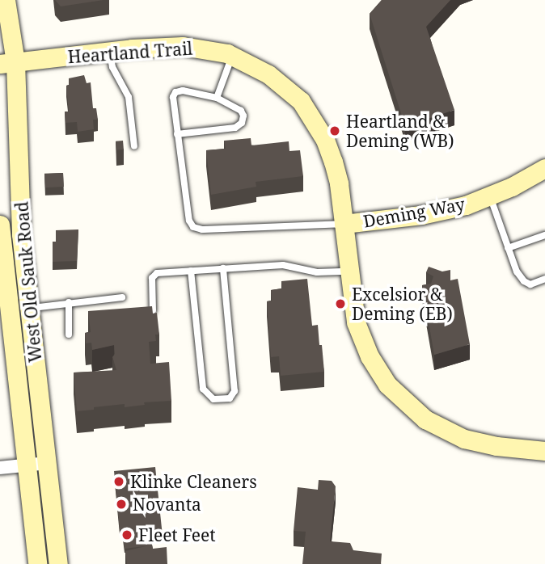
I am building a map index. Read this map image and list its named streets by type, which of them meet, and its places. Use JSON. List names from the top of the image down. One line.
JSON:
{"streets":{"street":["Heartland Trail","Deming Way","West Old Sauk Road"]},"crossings":[["Heartland Trail","Deming Way"],["Heartland Trail","West Old Sauk Road"]],"places":["Heartland & Deming (WB)","Excelsior & Deming (EB)","Klinke Cleaners","Novanta","Fleet Feet"]}
